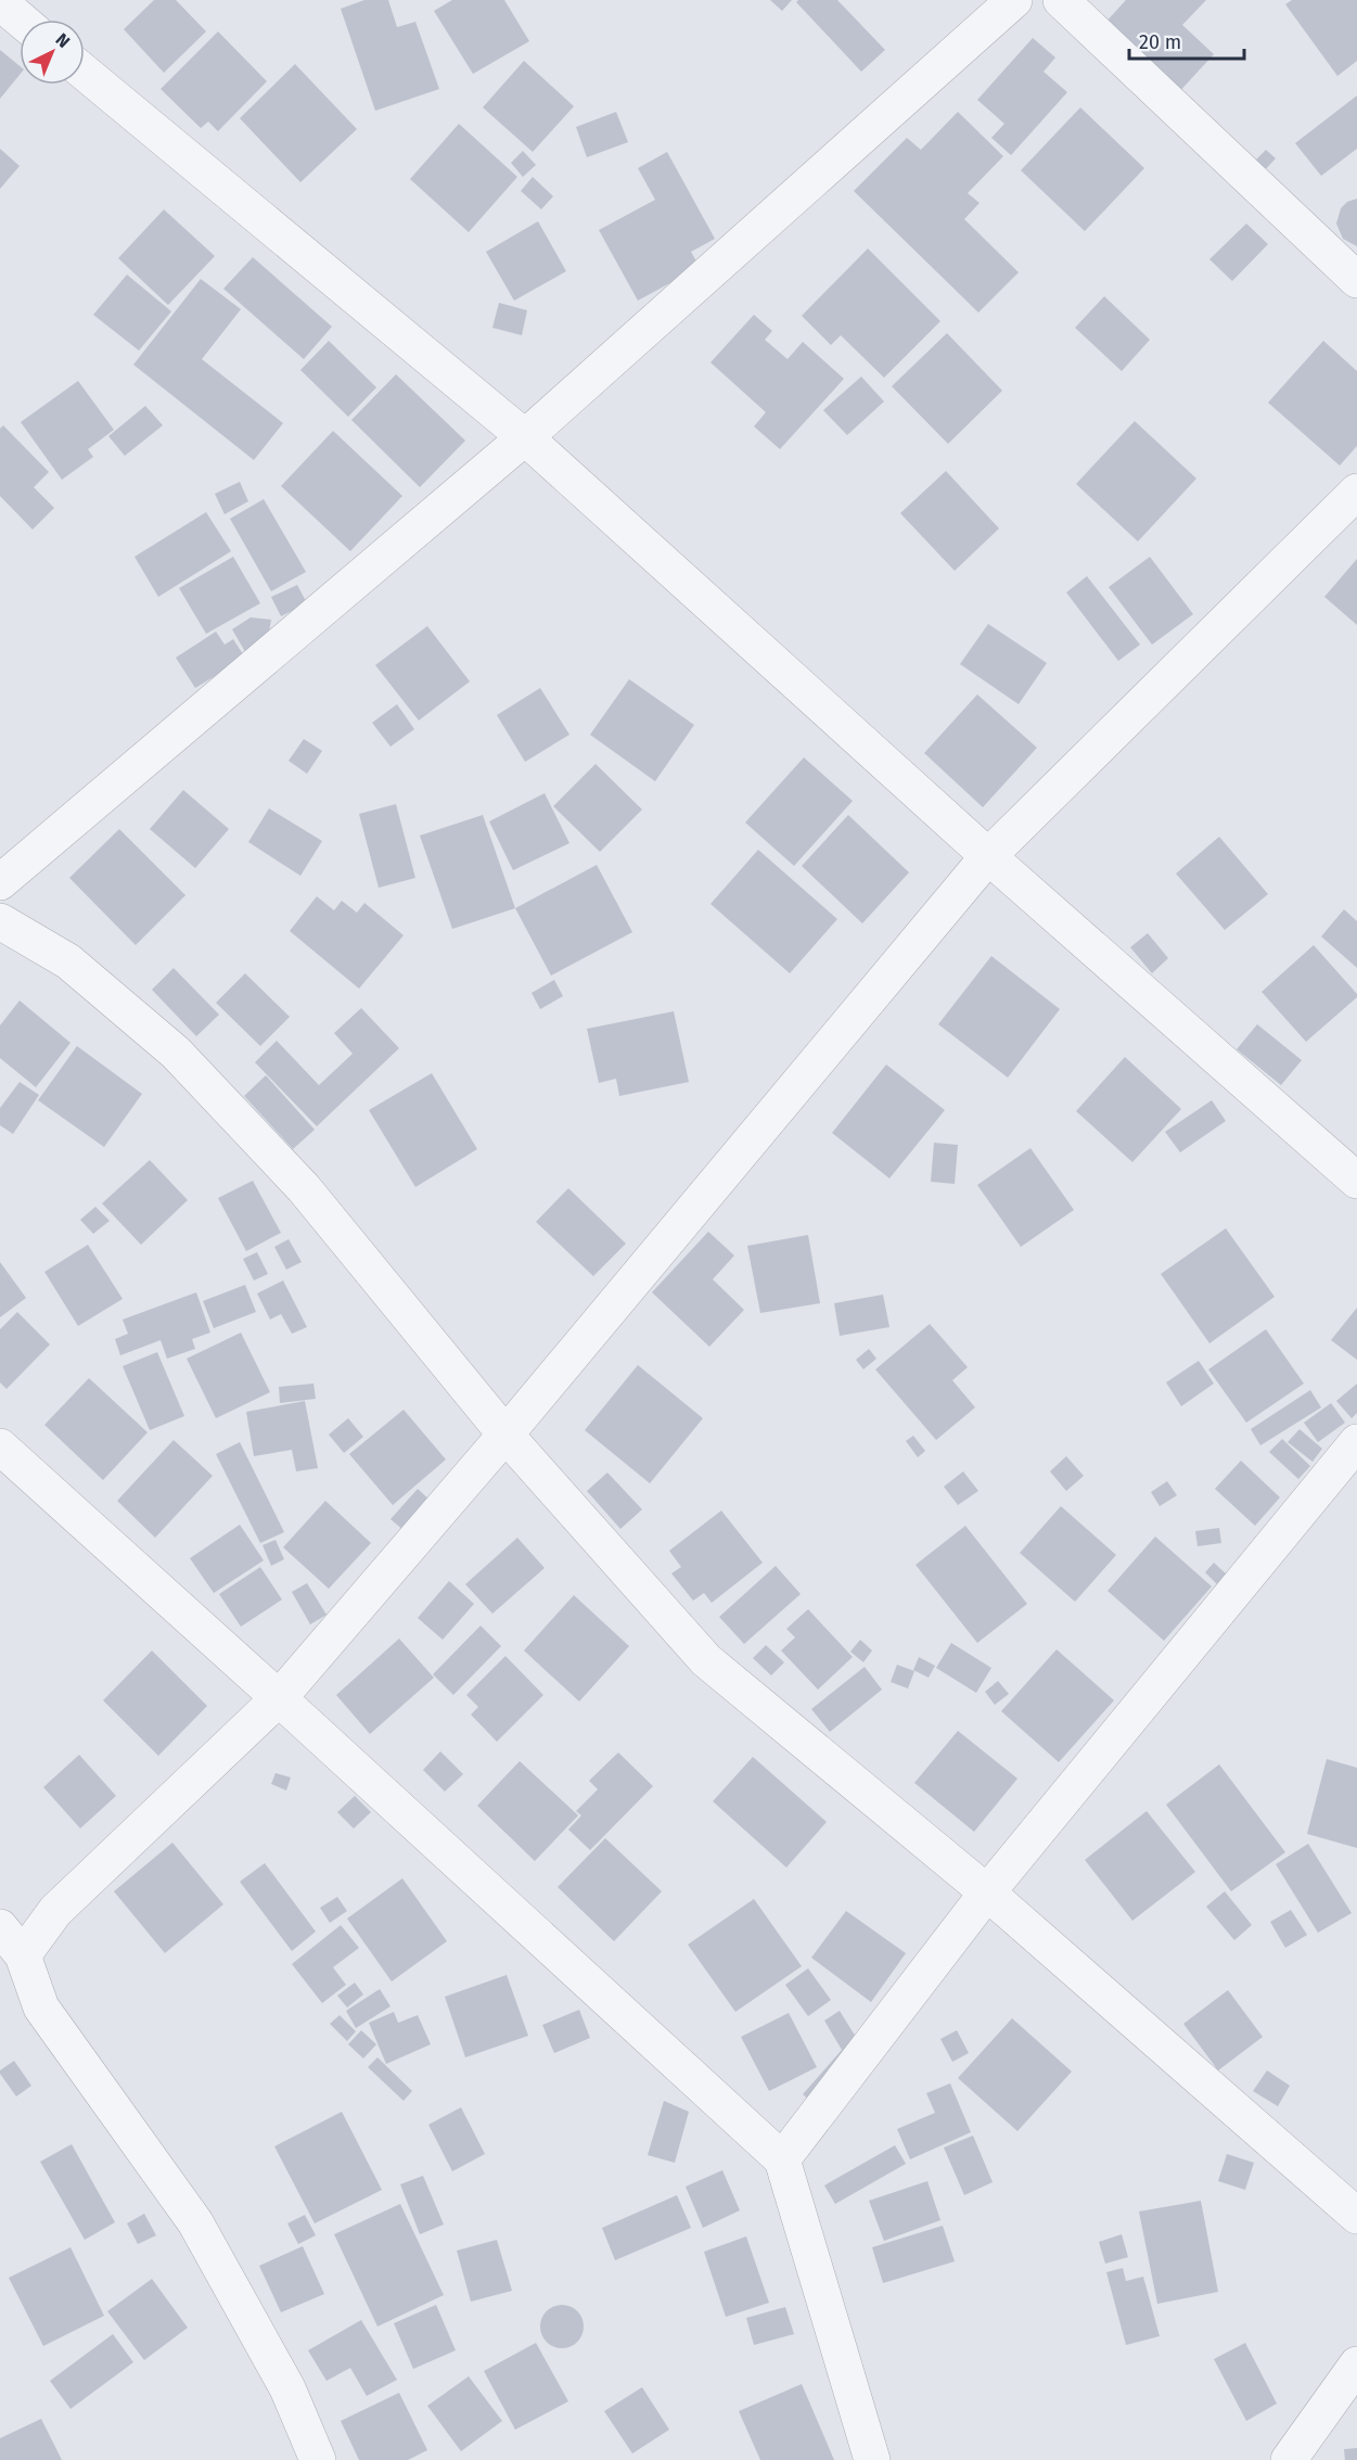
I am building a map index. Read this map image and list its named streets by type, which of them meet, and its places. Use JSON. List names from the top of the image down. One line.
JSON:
{"scale_bar":"20 m","north":"top right"}
